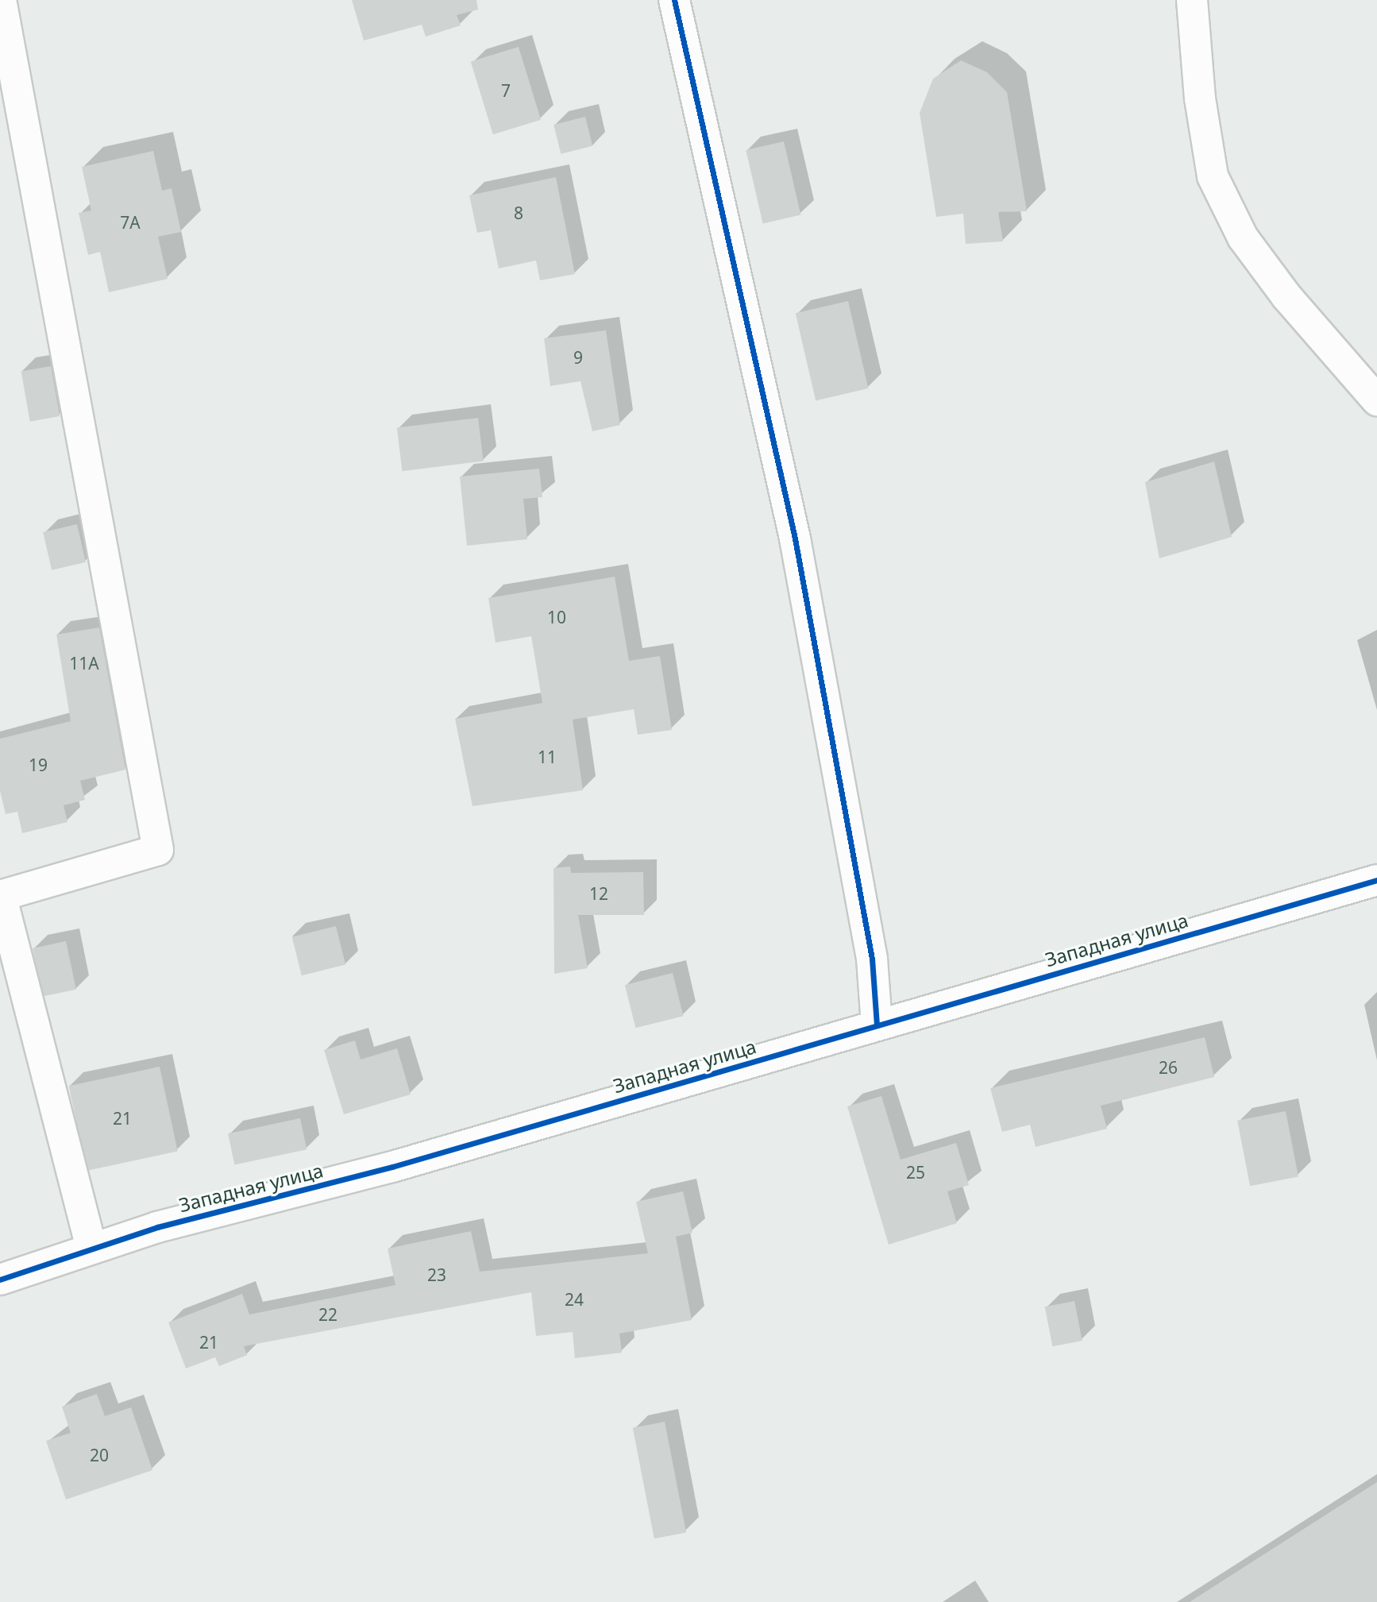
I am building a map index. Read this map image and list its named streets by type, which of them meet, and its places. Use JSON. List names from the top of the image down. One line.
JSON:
{"streets":{"street":["Западная улица"]},"house_numbers":["7","8","7А","9","10","11А","11","19","12","26","21","25","23","24","22","21","20"]}
